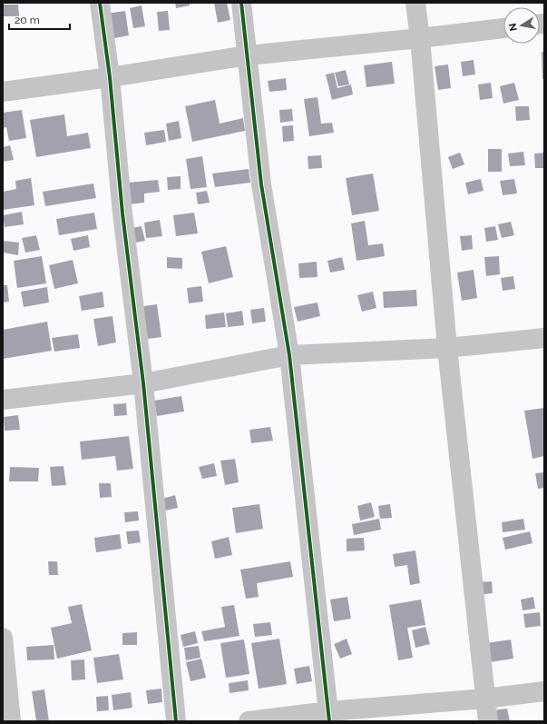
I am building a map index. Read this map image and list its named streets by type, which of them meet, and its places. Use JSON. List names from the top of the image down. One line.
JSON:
{"scale_bar":"20 m","north":"left"}
